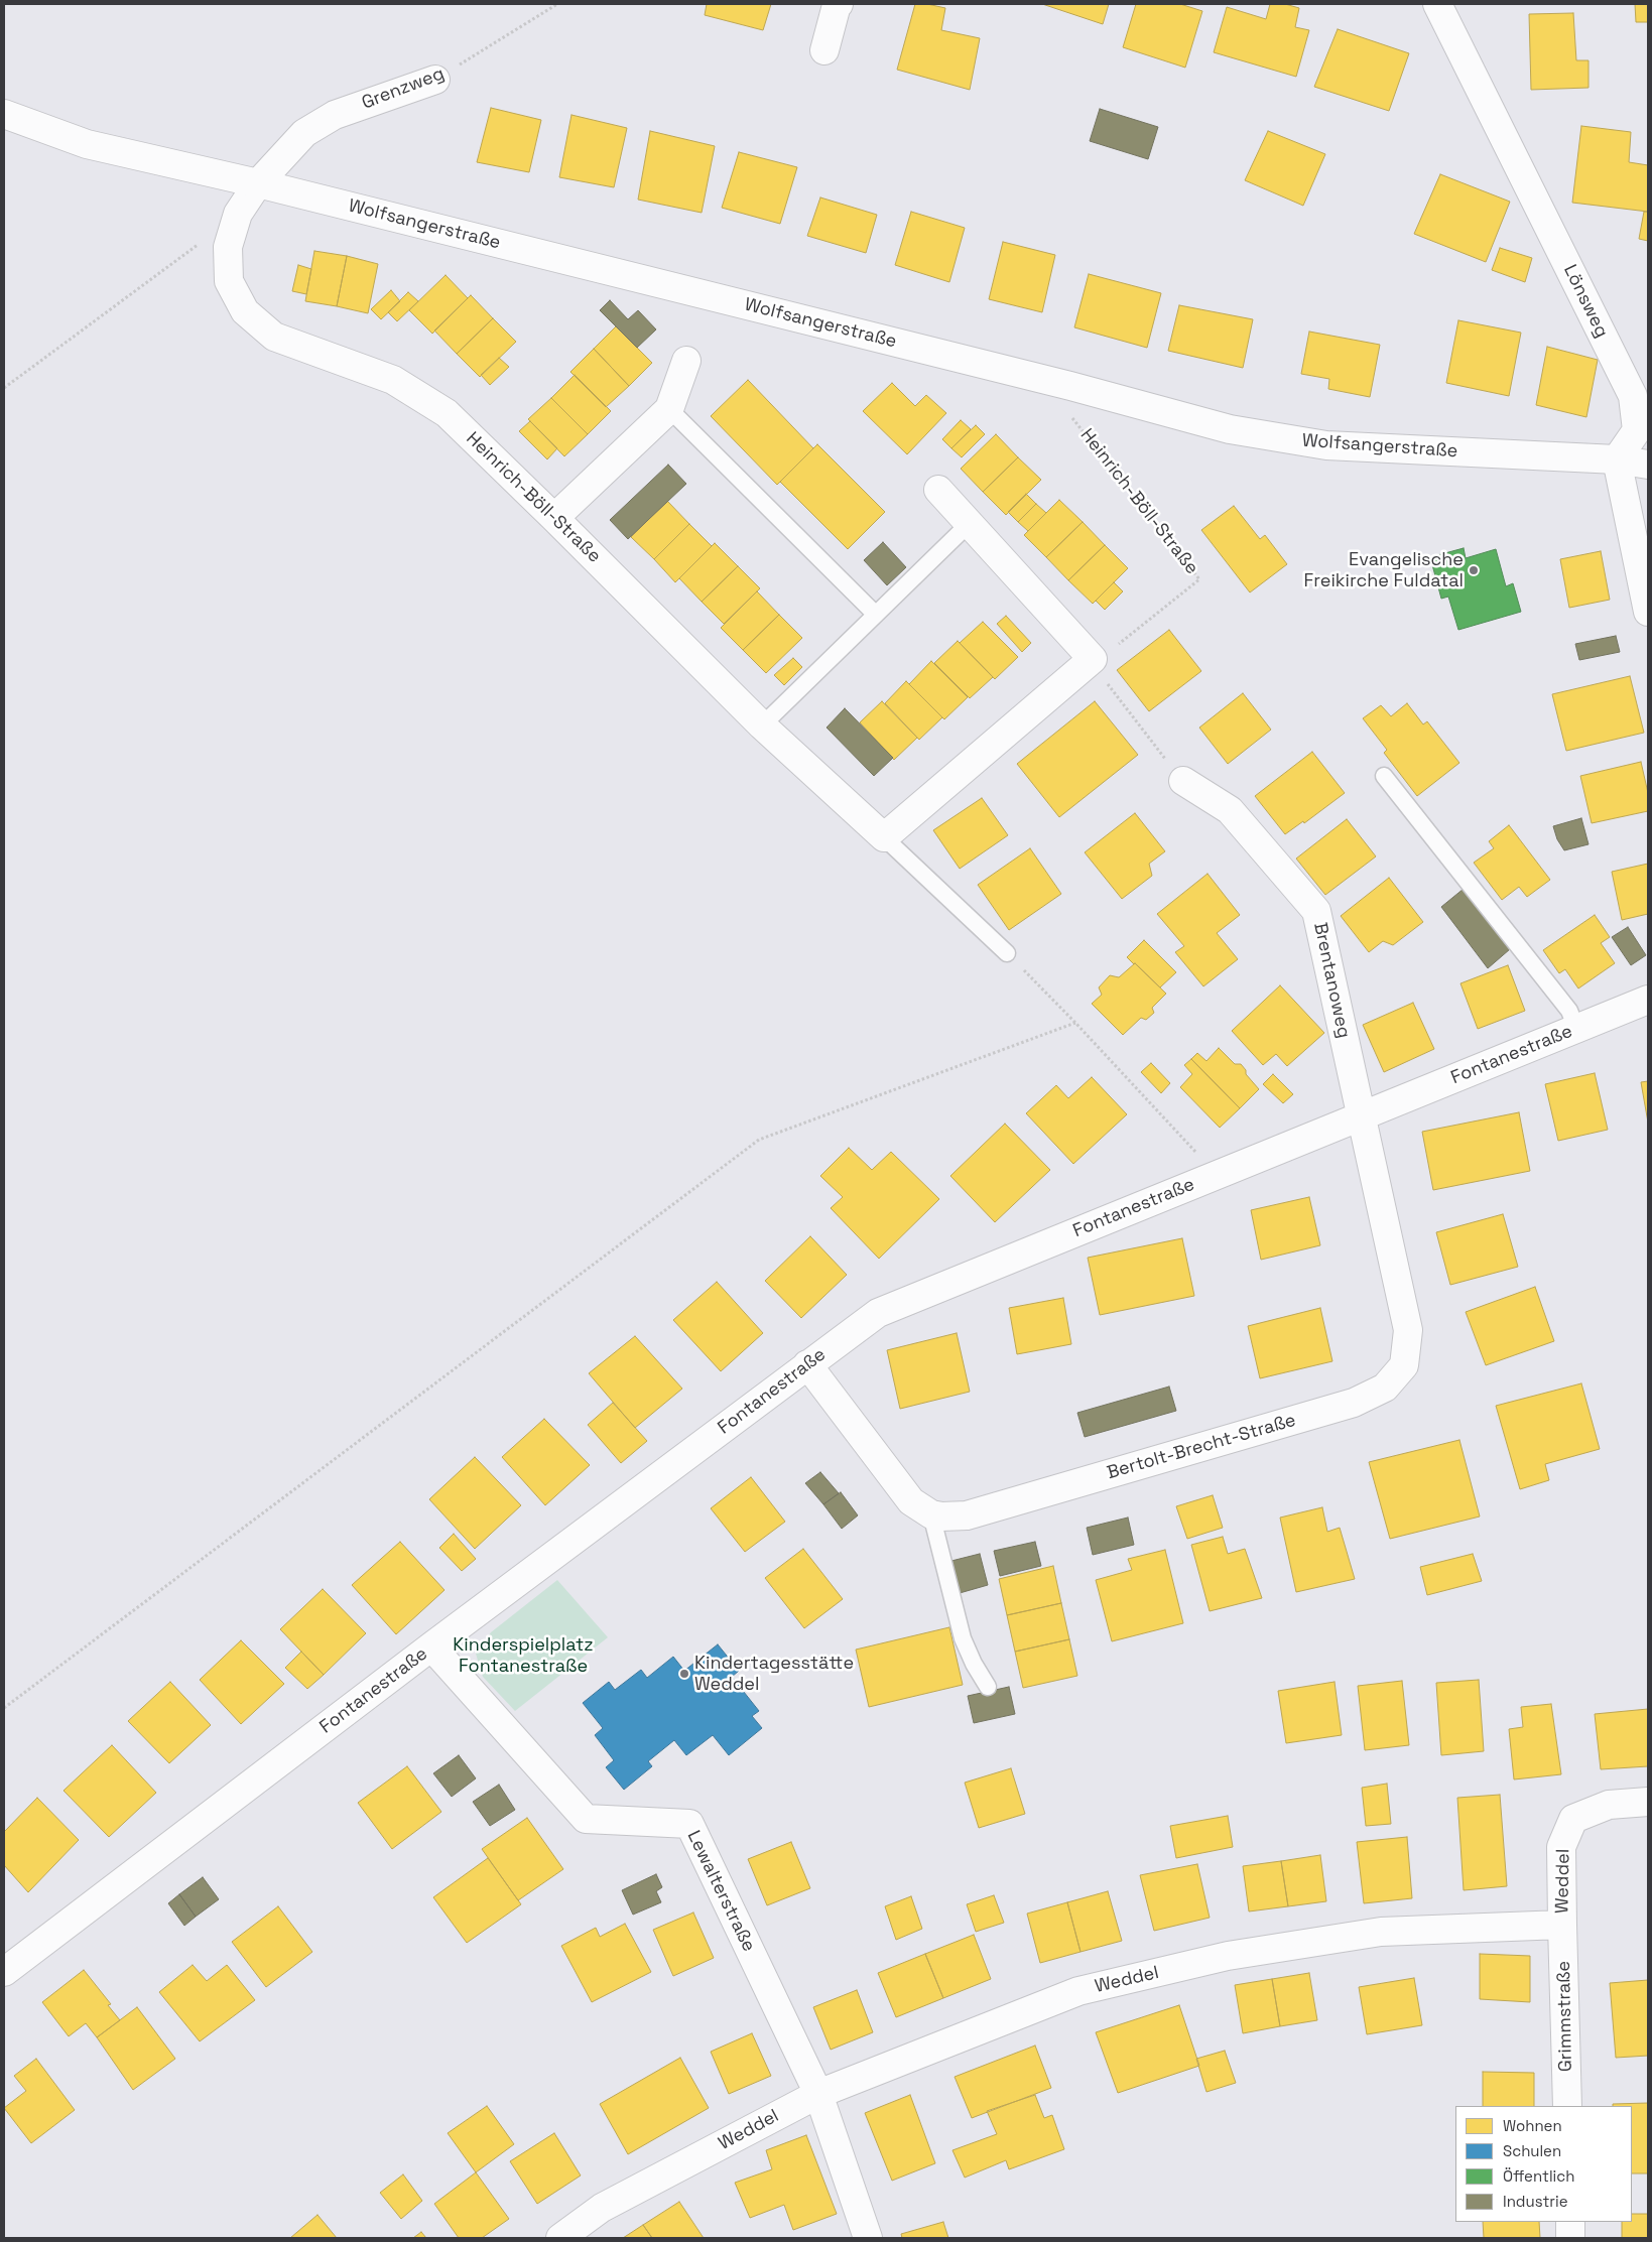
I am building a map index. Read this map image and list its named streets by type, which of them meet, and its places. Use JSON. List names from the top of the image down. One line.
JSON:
{"streets":{"street":["Grenzweg","Wolfsangerstraße","Lönsweg","Heinrich-Böll-Straße","Brentanoweg","Fontanestraße","Bertolt-Brecht-Straße","Weddel","Lewalterstraße","Grimmstraße"]},"crossings":[["Grenzweg","Wolfsangerstraße"],["Grenzweg","Heinrich-Böll-Straße"],["Wolfsangerstraße","Lönsweg"],["Wolfsangerstraße","Heinrich-Böll-Straße"],["Brentanoweg","Fontanestraße"],["Brentanoweg","Bertolt-Brecht-Straße"],["Fontanestraße","Bertolt-Brecht-Straße"],["Fontanestraße","Lewalterstraße"],["Weddel","Lewalterstraße"],["Weddel","Grimmstraße"]],"parks":["Kinderspielplatz Fontanestraße"],"places":["Evangelische Freikirche Fuldatal","Kindertagesstätte Weddel"],"legend":["Wohnen","Schulen","Öffentlich","Industrie"]}
